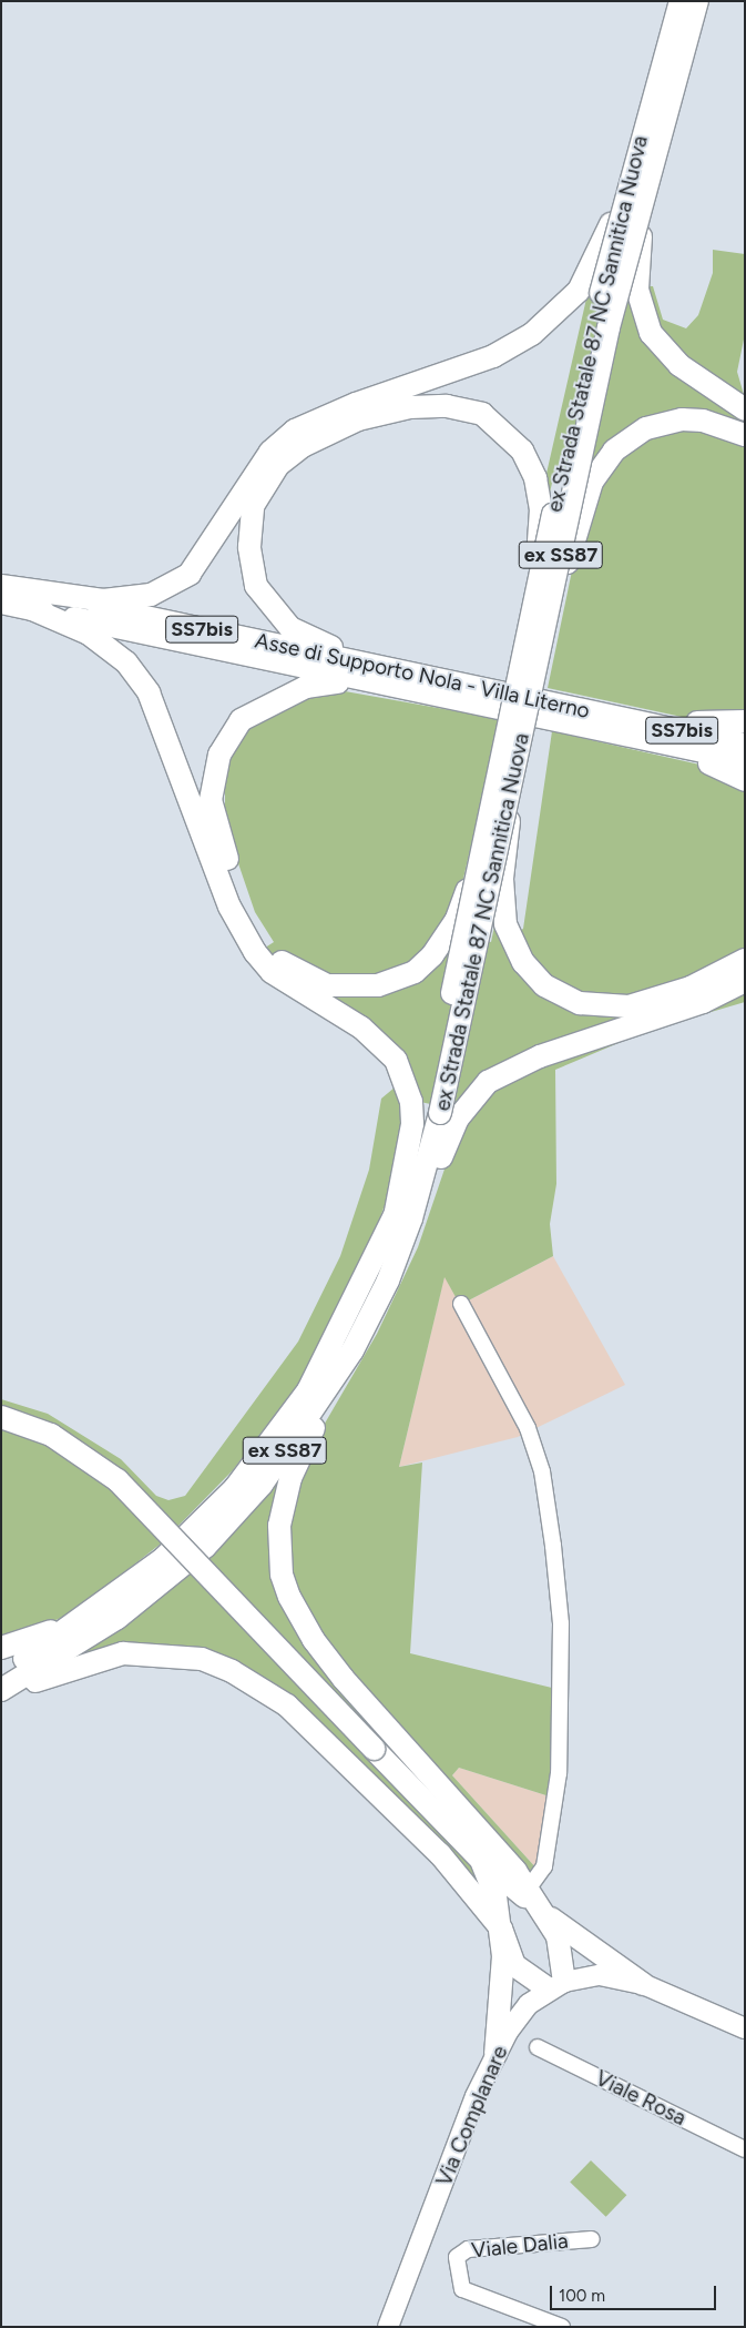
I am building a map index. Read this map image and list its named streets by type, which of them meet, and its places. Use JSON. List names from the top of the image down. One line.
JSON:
{"streets":{"highway":["ex Strada Statale 87 NC Sannitica Nuova","ex SS87","SS7bis","Asse di Supporto Nola - Villa Literno"],"main road":["Via Complanare"],"street":["Viale Rosa","Viale Dalia"]},"scale_bar":"100 m"}
